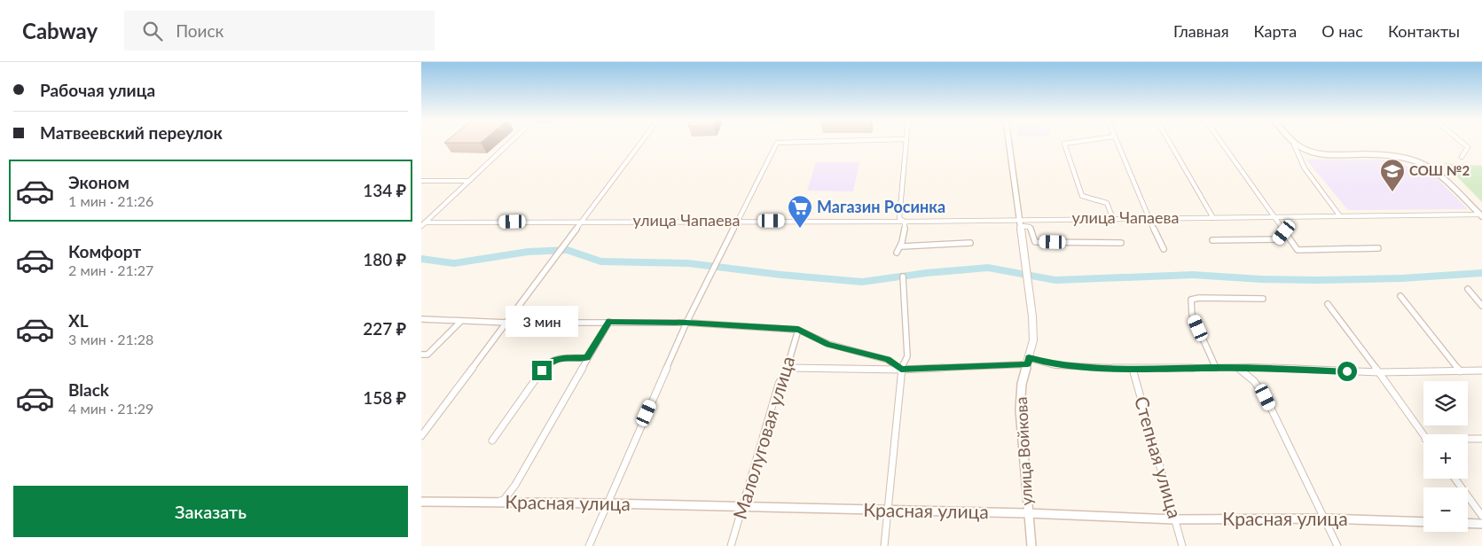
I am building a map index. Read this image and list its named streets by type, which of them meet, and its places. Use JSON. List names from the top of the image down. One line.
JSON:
{"streets":{"main road":["улица Войкова","Красная улица"],"street":["улица Чапаева","Малолуговая улица","Степная улица"]},"crossings":[["улица Чапаева","улица Войкова"],["Малолуговая улица","Красная улица"],["улица Войкова","Красная улица"],["Степная улица","Красная улица"]],"places":{"school or university":["СОШ №2"],"supermarket":["Магазин Росинка"]},"page":{"header":"Cabway","search":"Поиск","nav":["Главная","Карта","О нас","Контакты"],"banner":["Рабочая улица","Матвеевский переулок"],"list":[{"name":"Эконом","note":"1 мин · 21:26","value":"134 ₽"},{"name":"Комфорт","note":"2 мин · 21:27","value":"180 ₽"},{"name":"XL","note":"3 мин · 21:28","value":"227 ₽"},{"name":"Black","note":"4 мин · 21:29","value":"158 ₽"}],"bubble":"3 мин","map_buttons":["+","−"],"buttons":"Заказать"}}
